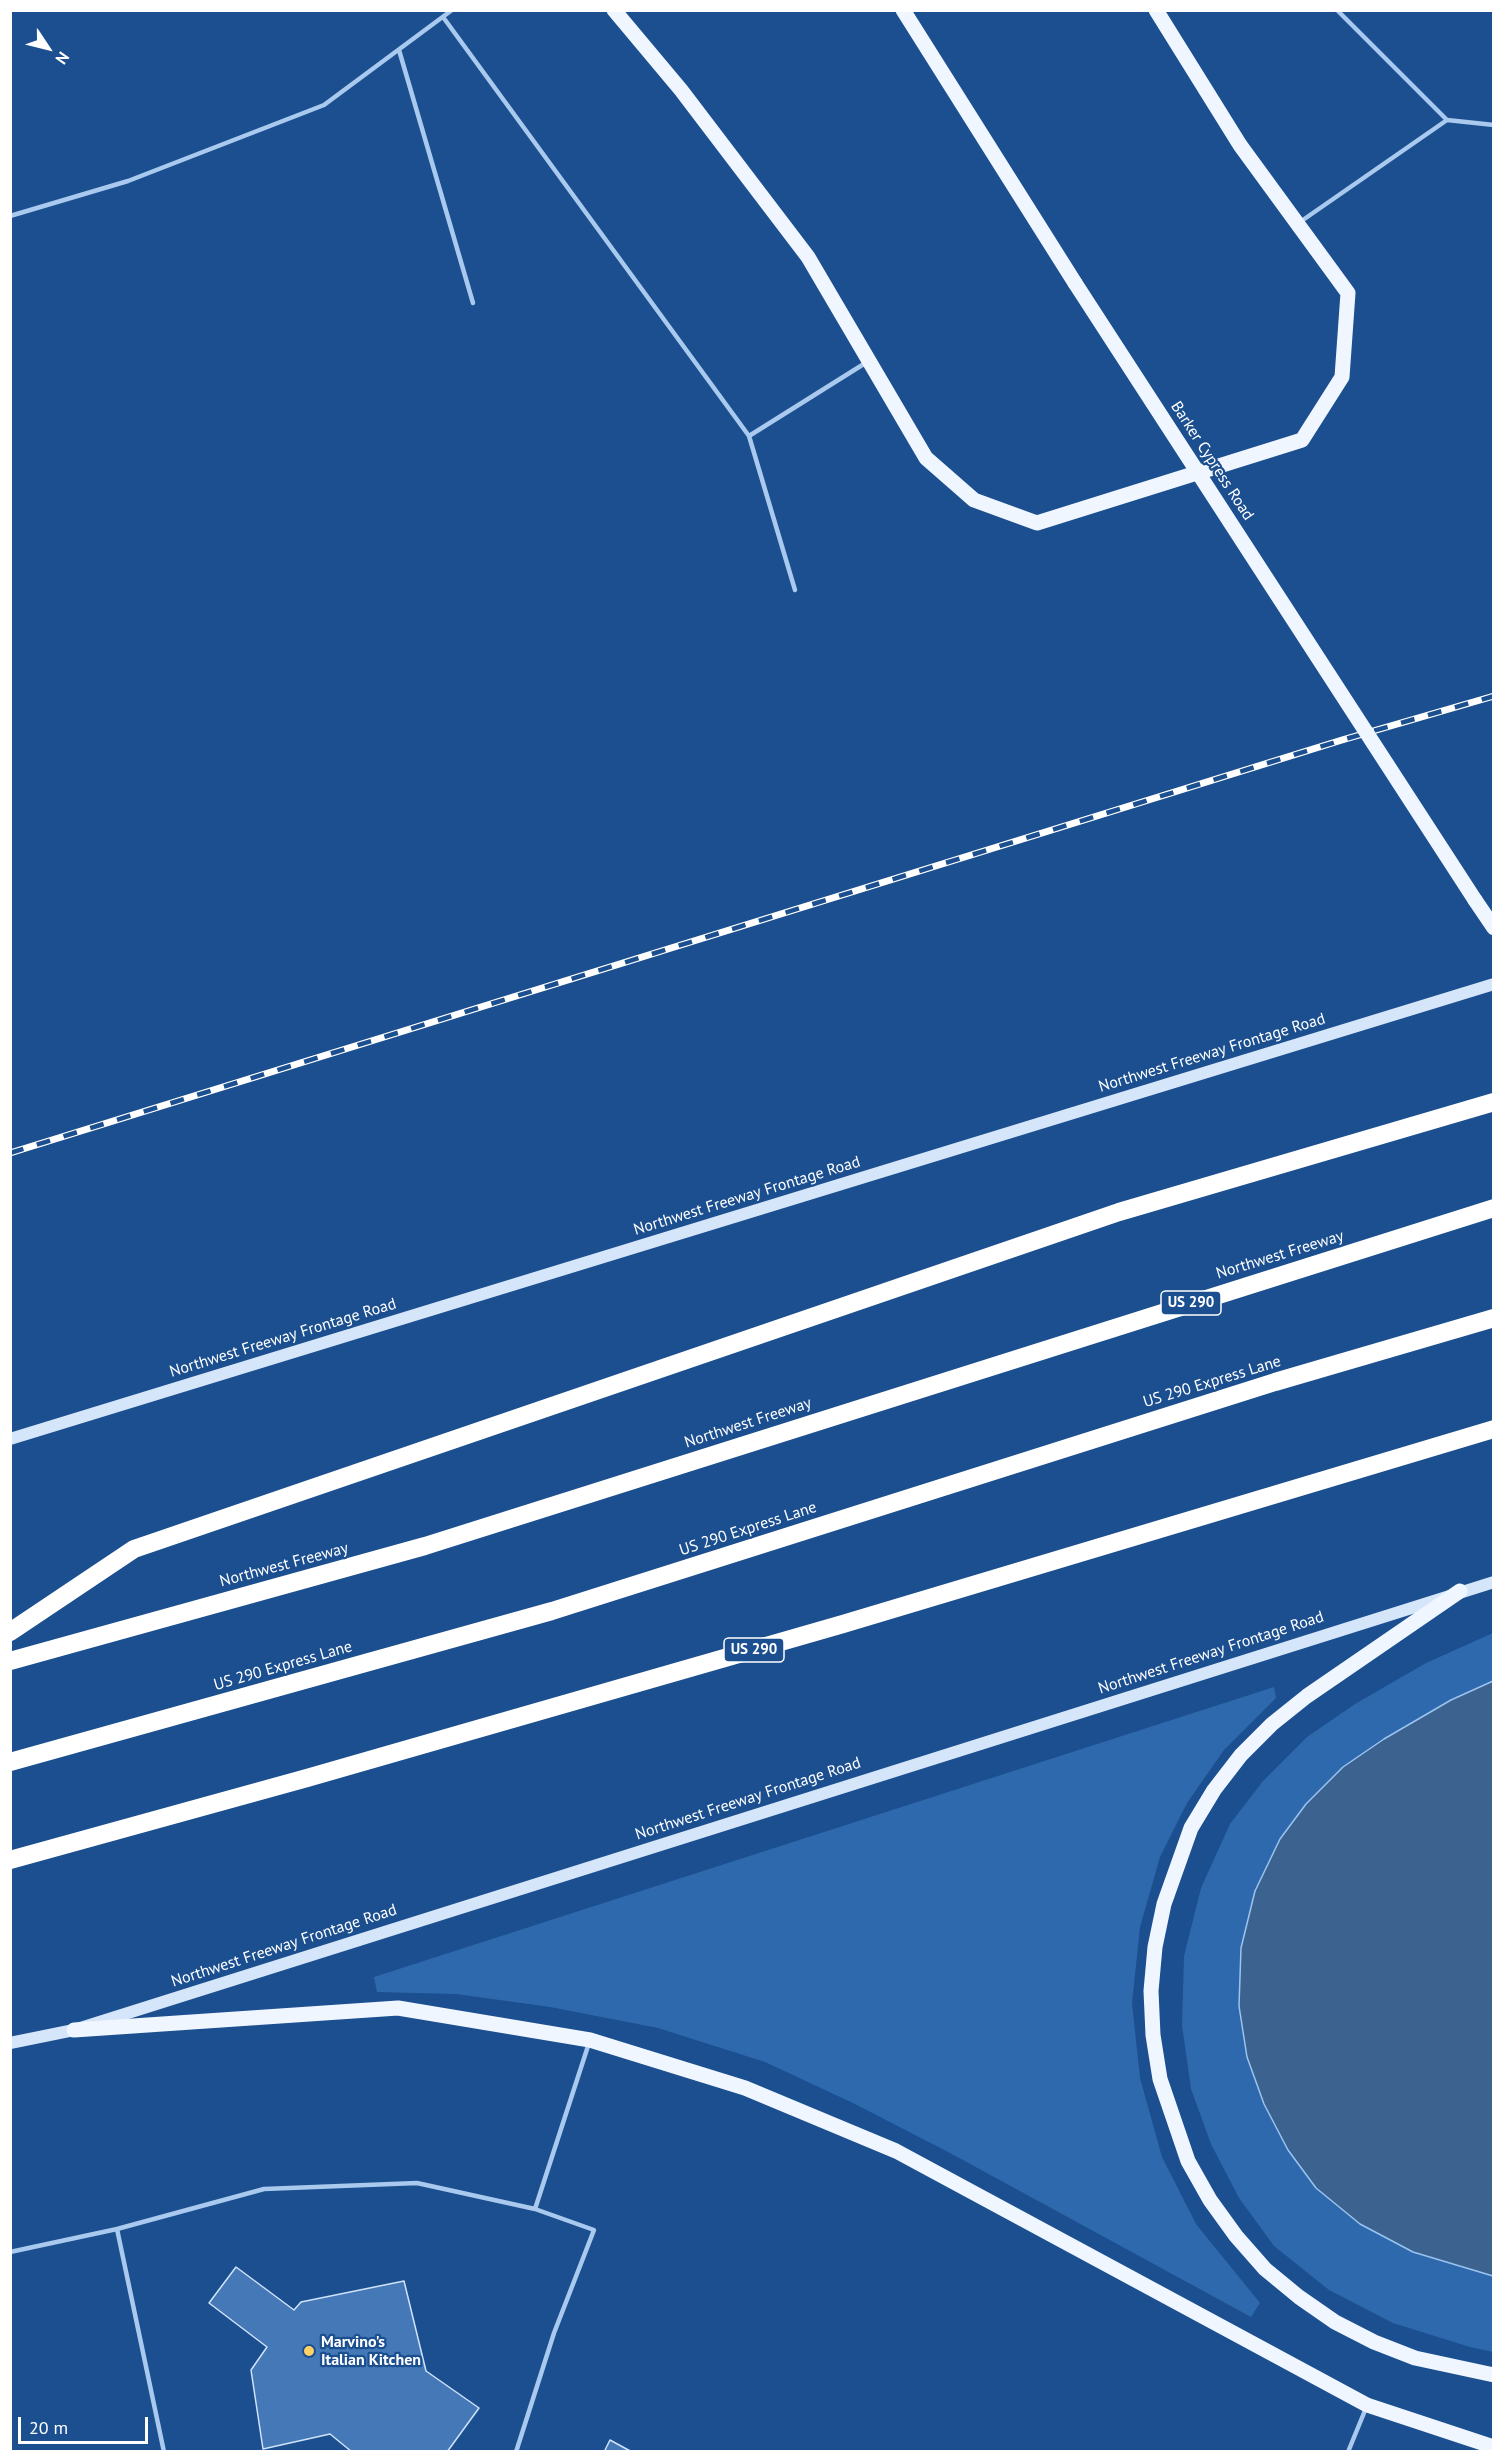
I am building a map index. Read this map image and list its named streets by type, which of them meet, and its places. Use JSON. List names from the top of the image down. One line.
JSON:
{"streets":{"highway":["Northwest Freeway","US 290","US 290 Express Lane"],"main road":["Barker Cypress Road","Northwest Freeway Frontage Road"]},"places":["Marvino's Italian Kitchen"],"scale_bar":"20 m","north":"bottom right"}
